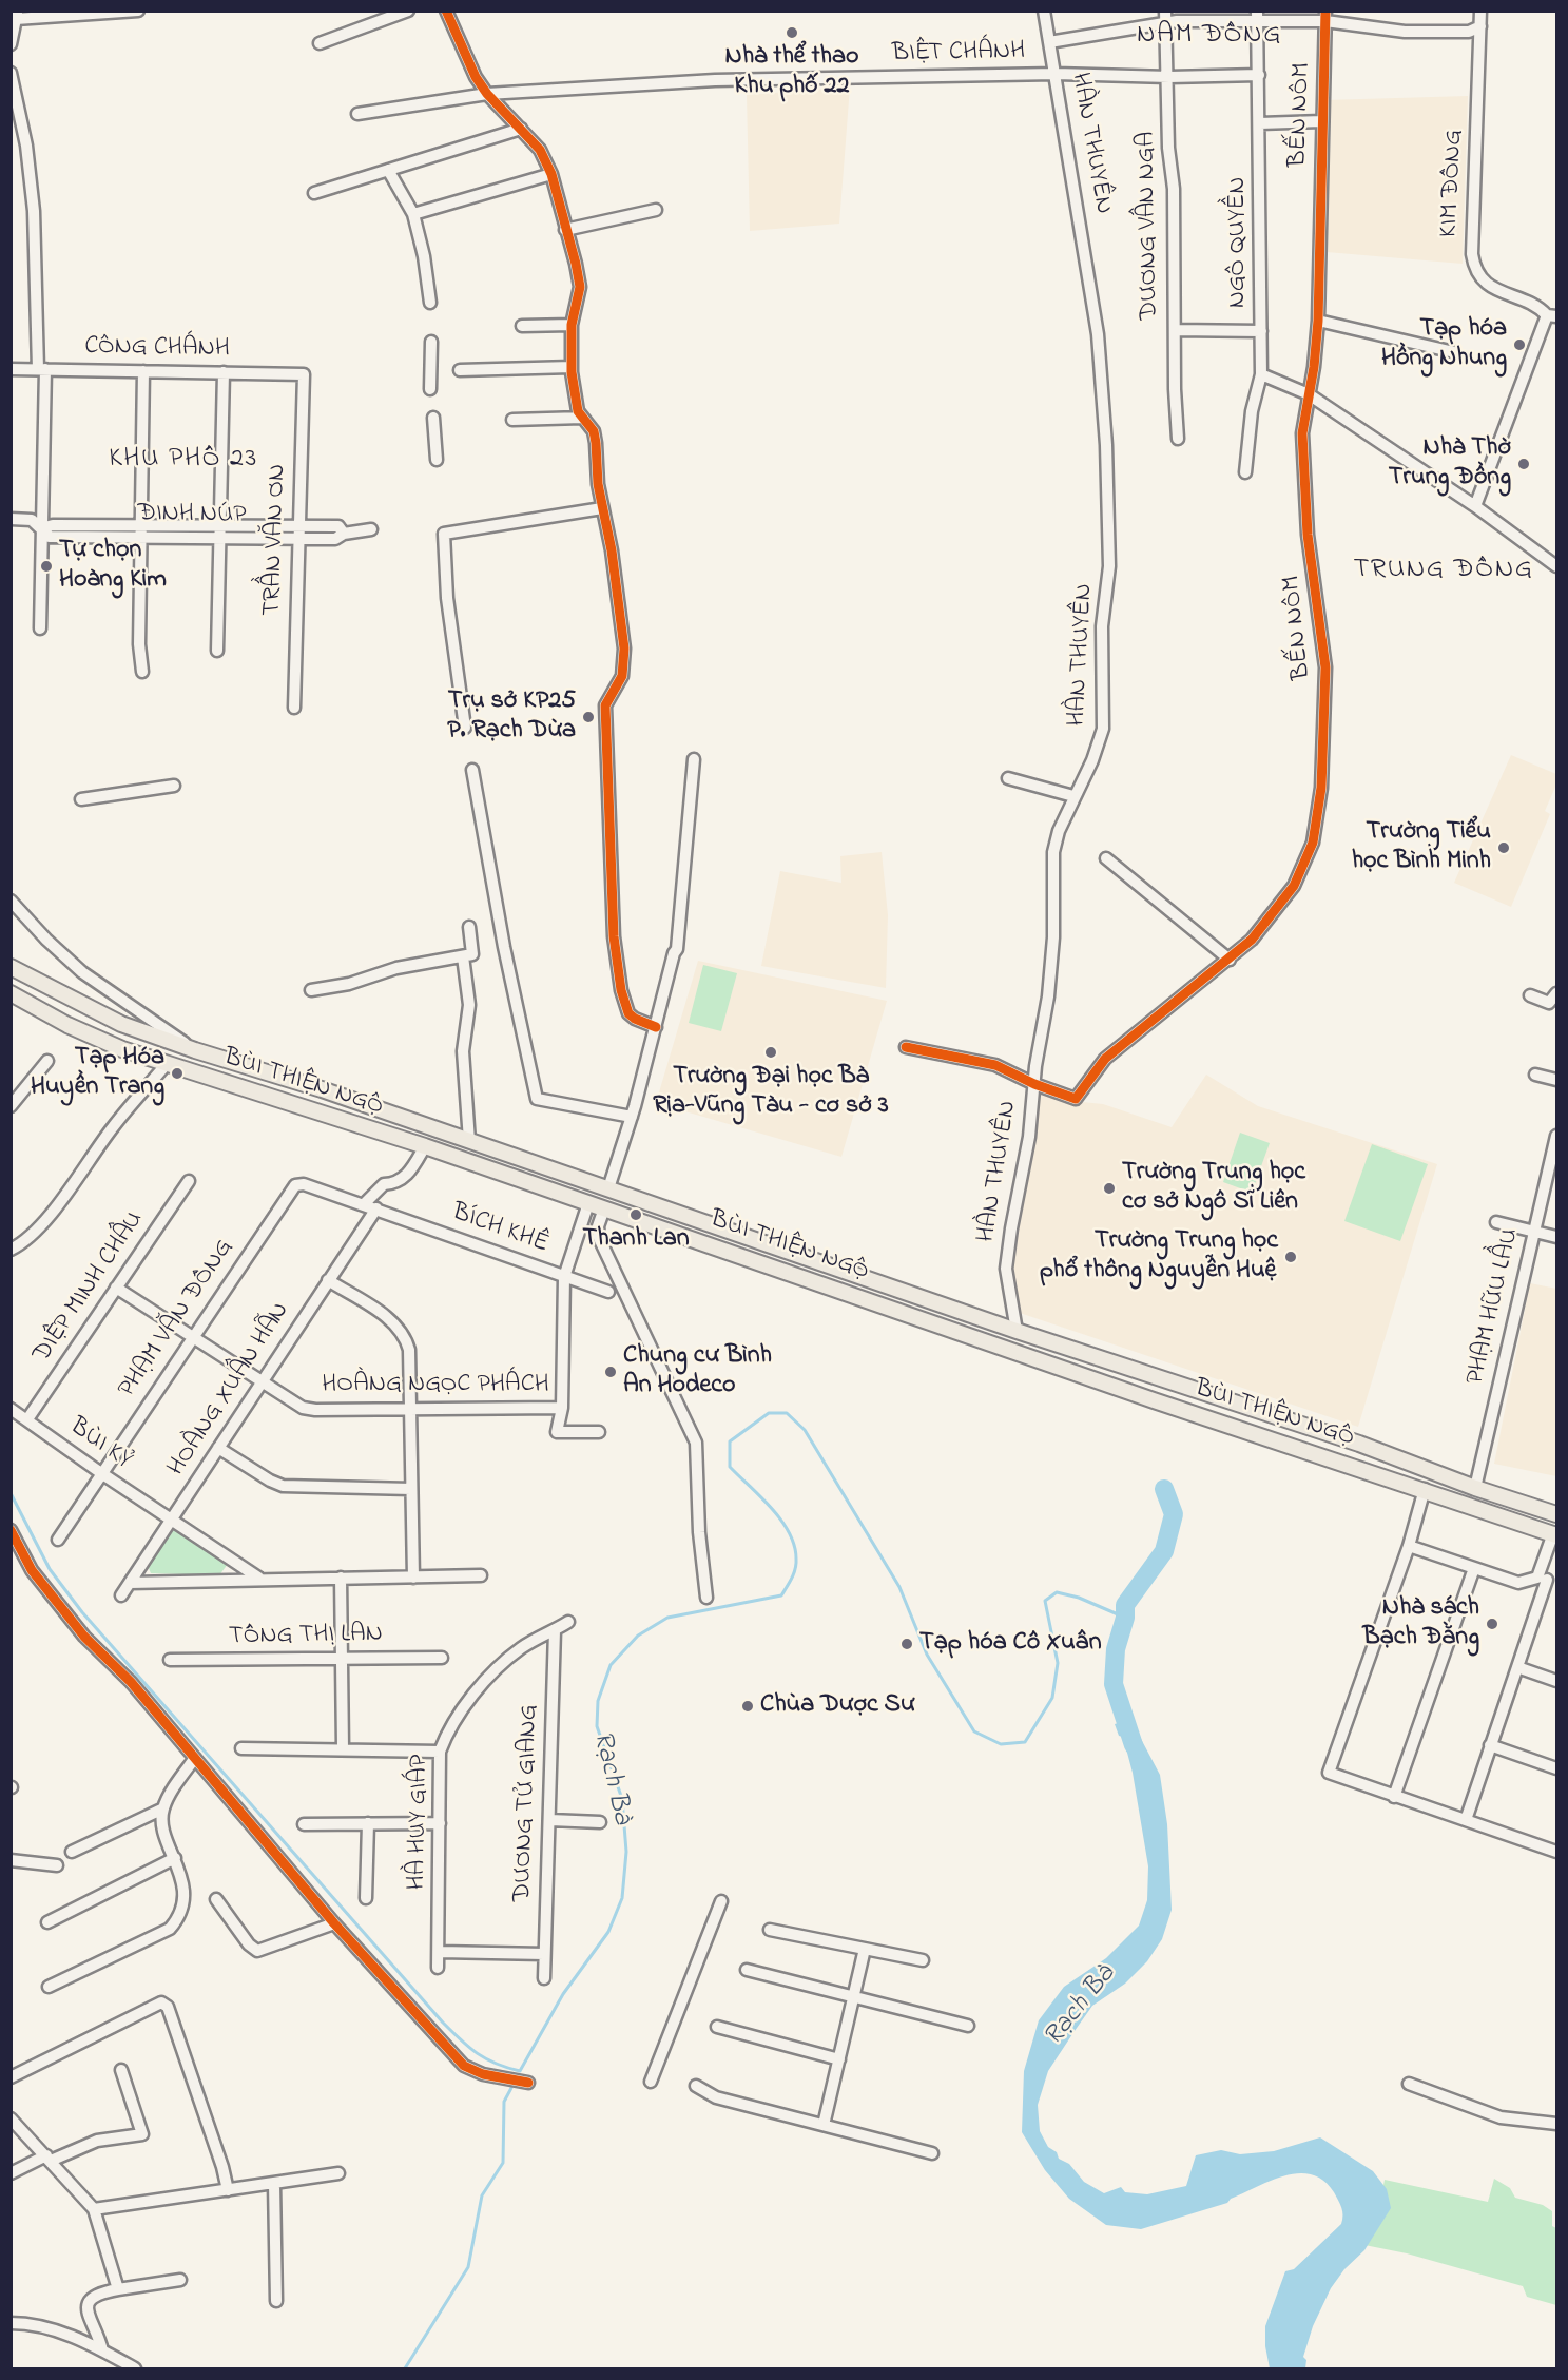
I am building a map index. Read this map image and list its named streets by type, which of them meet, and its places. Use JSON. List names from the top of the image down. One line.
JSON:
{"streets":{"main road":["BÙI THIỆN NGỘ"],"street":["BIỆT CHÁNH","BẾN NÔM","HÀN THUYÊN","KIM ĐỒNG","DƯƠNG VÂN NGA","NGÔ QUYỀN","CÔNG CHÁNH","ĐINH NÚP","TRẦN VĂN ƠN","BÍCH KHÊ","DIỆP MINH CHÂU","PHẠM HỮU LẦU","PHẠM VĂN ĐỒNG","HOÀNG NGỌC PHÁCH","HOÀNG XUÂN HÃN","BÙI KỶ","TỐNG THỊ LAN","DƯƠNG TỬ GIANG","HÀ HUY GIÁP"]},"crossings":[["BIỆT CHÁNH","HÀN THUYÊN"],["BIỆT CHÁNH","DƯƠNG VÂN NGA"],["BIỆT CHÁNH","NGÔ QUYỀN"],["BẾN NÔM","HÀN THUYÊN"],["HÀN THUYÊN","BÙI THIỆN NGỘ"],["CÔNG CHÁNH","TRẦN VĂN ƠN"],["ĐINH NÚP","TRẦN VĂN ƠN"],["BÙI THIỆN NGỘ","PHẠM HỮU LẦU"],["BÍCH KHÊ","PHẠM VĂN ĐỒNG"],["BÍCH KHÊ","HOÀNG XUÂN HÃN"],["DIỆP MINH CHÂU","HOÀNG NGỌC PHÁCH"],["DIỆP MINH CHÂU","BÙI KỶ"],["PHẠM VĂN ĐỒNG","HOÀNG NGỌC PHÁCH"],["PHẠM VĂN ĐỒNG","HOÀNG XUÂN HÃN"],["PHẠM VĂN ĐỒNG","BÙI KỶ"],["HOÀNG NGỌC PHÁCH","HOÀNG XUÂN HÃN"],["HOÀNG XUÂN HÃN","BÙI KỶ"],["DƯƠNG TỬ GIANG","HÀ HUY GIÁP"]],"districts":["NAM ĐỒNG","KHU PHỐ 23","TRUNG ĐỒNG"],"water":["Rạch Bà"],"places":["Nhà thể thao Khu phố 22","Tạp hóa Hồng Nhung","Nhà Thờ Trung Đồng","Tự chọn Hoàng Kim","Trụ sở KP25 P. Rạch Dừa","Trường Tiểu học Bình Minh","Trường Đại học Bà Rịa-Vũng Tàu - cơ sở 3","Tạp Hóa Huyền Trang","Trường Trung học cơ sở Ngô Sĩ Liên","Thanh Lan","Trường Trung học phổ thông Nguyễn Huệ","Chung cư Bình An Hodeco","Nhà sách Bạch Đằng","Tạp hóa Cô Xuân","Chùa Dược Sư"]}
